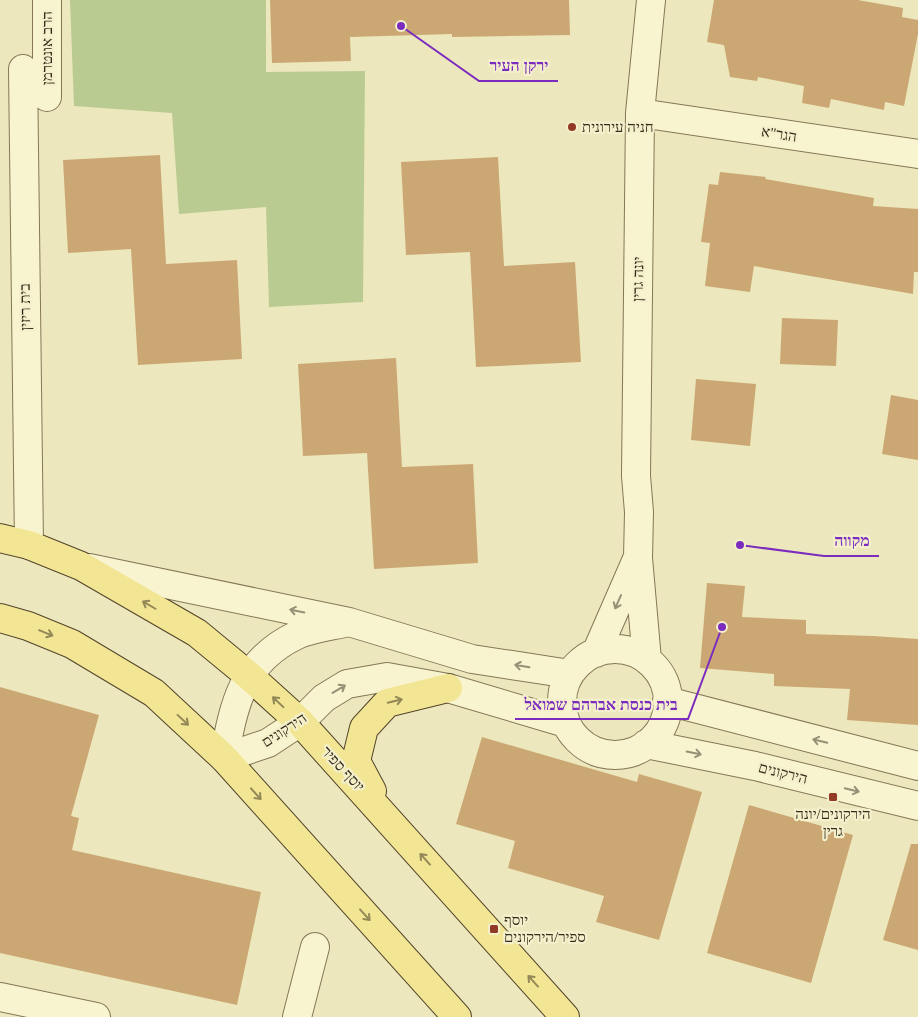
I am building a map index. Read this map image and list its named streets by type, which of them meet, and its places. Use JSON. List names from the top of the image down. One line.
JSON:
{"streets":{"main road":["יוסף ספיר"],"street":["הרב אונטרמן","הגר\"א","יונה גרין","בית ריזין","הירקונים"]},"crossings":[["הגר\"א","יונה גרין"],["יונה גרין","הירקונים"],["הירקונים","יוסף ספיר"]],"places":{"other":["ירקן העיר","חניה עירונית","מקווה","בית כנסת אברהם שמואל"],"transit":["הירקונים/יונה גרין","יוסף ספיר/הירקונים"]}}
